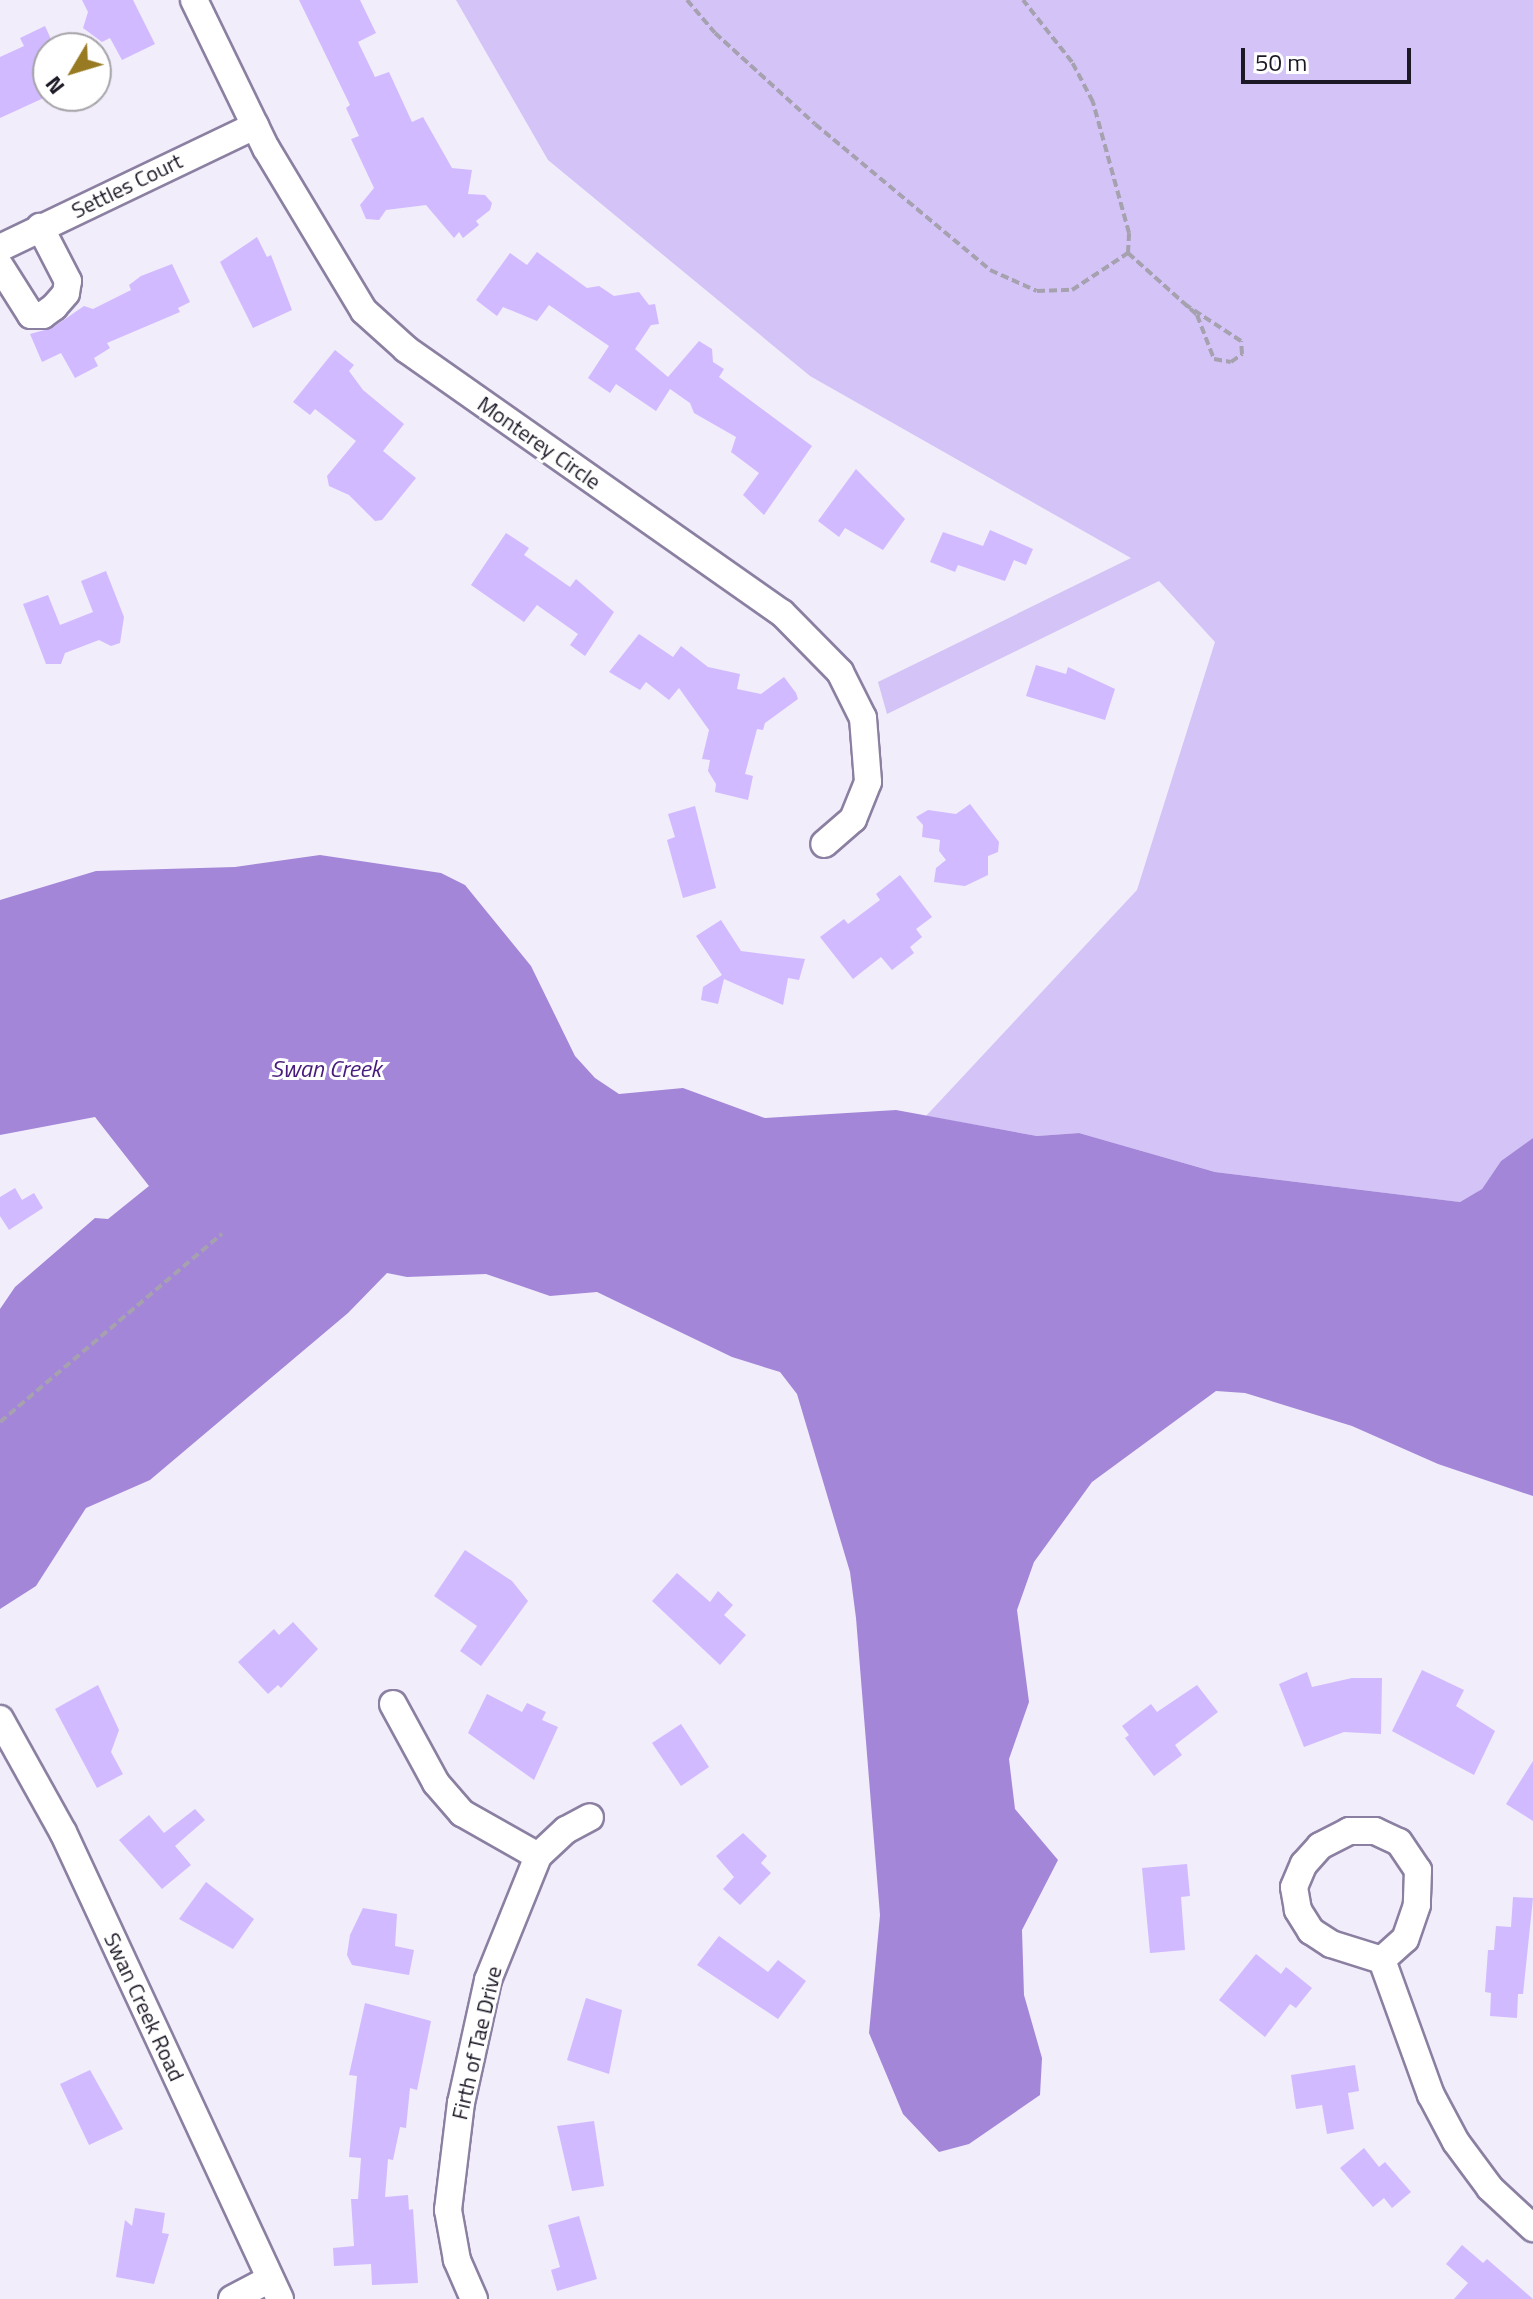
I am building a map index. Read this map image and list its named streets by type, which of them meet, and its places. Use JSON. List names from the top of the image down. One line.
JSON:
{"streets":{"street":["Settles Court","Monterey Circle","Swan Creek Road","Firth of Tae Drive"]},"crossings":[["Settles Court","Monterey Circle"]],"water":["Swan Creek"],"scale_bar":"50 m","north":"bottom left"}
